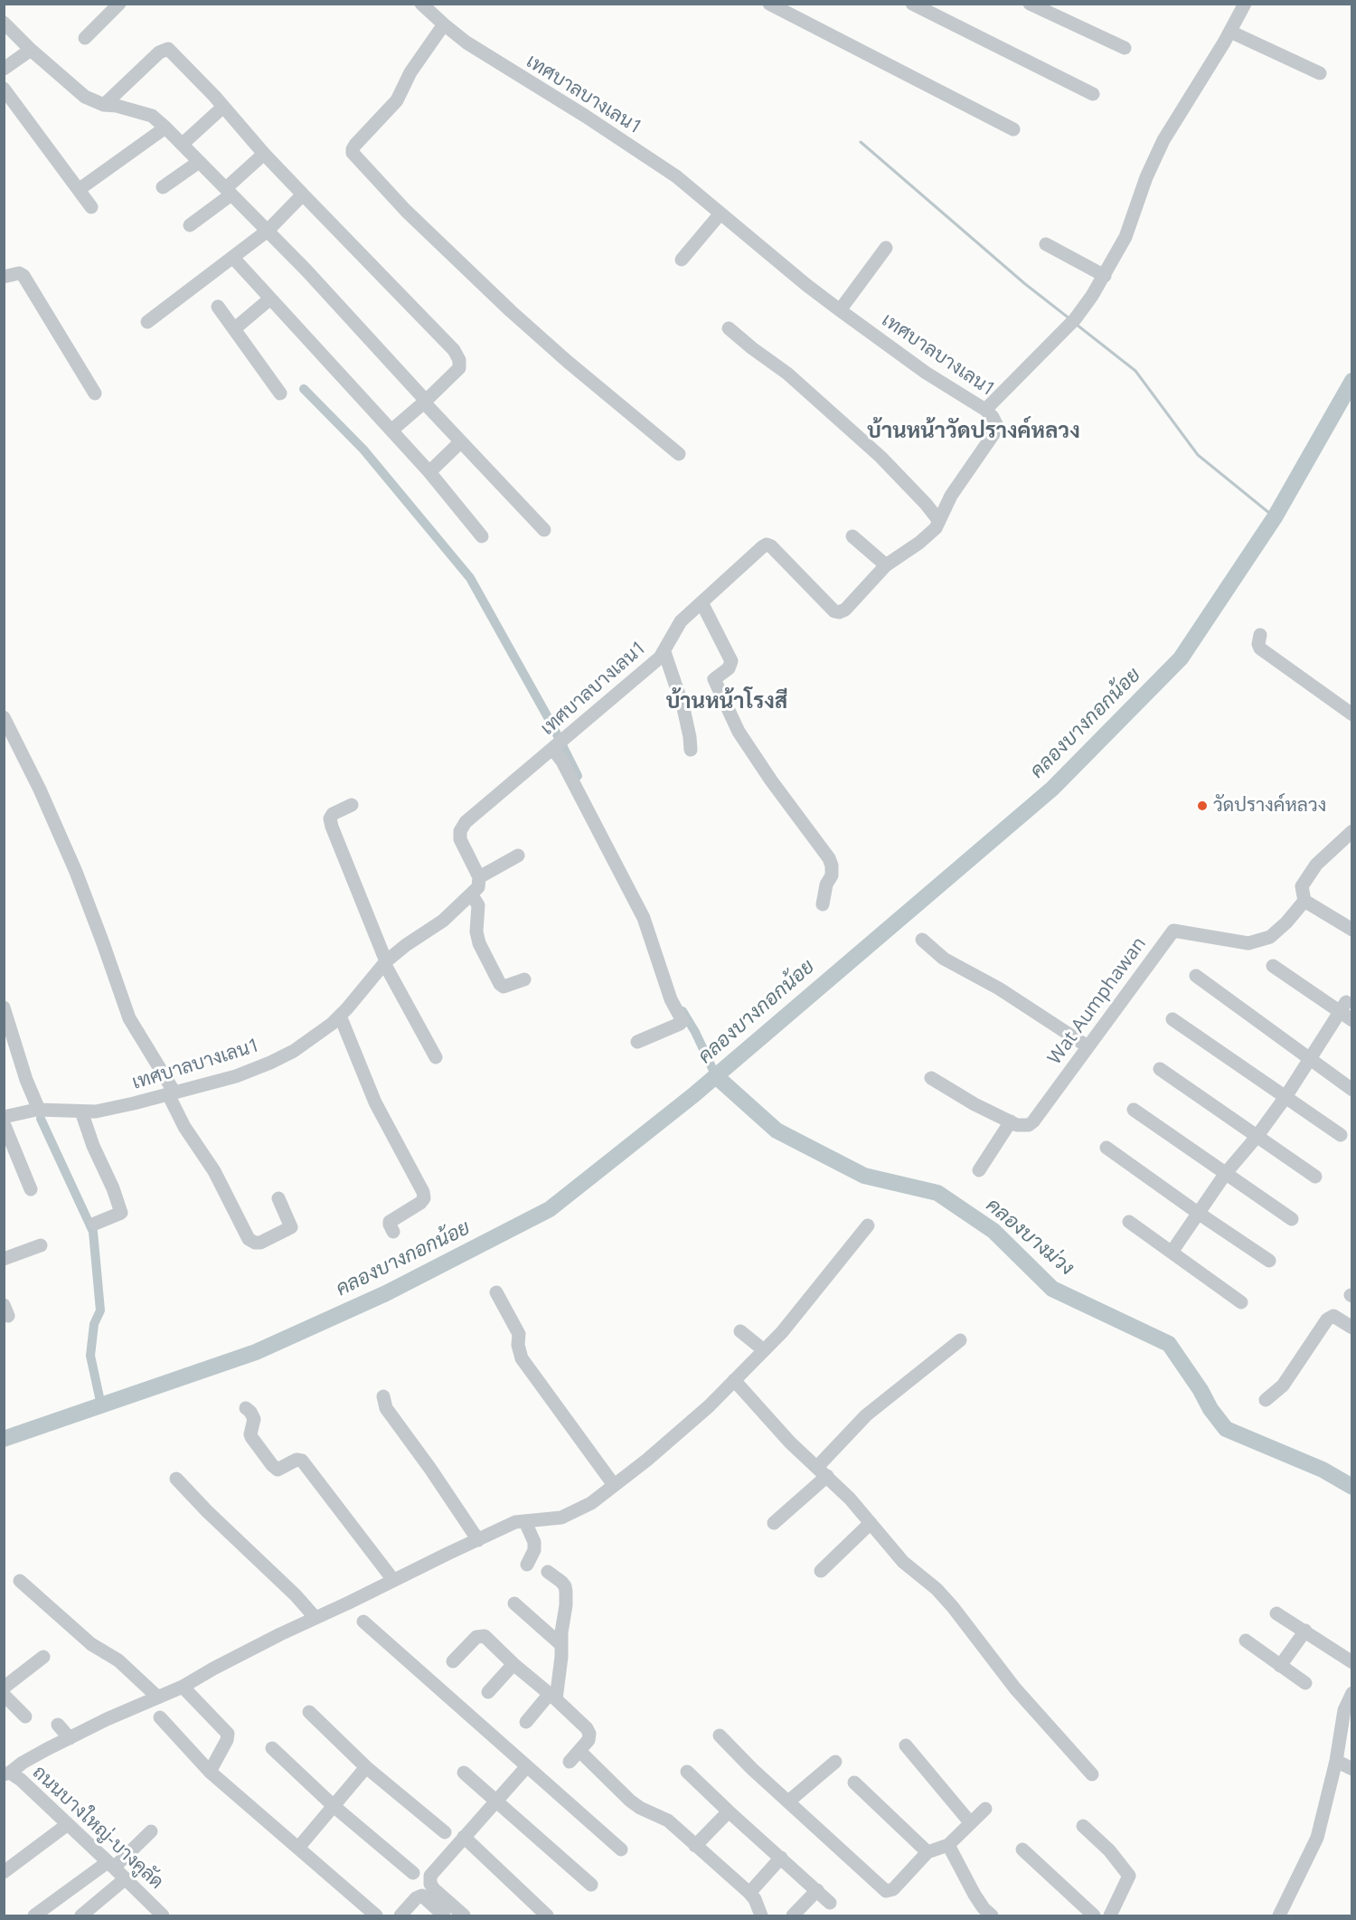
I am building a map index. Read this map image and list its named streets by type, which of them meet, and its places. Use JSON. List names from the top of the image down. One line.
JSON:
{"streets":{"street":["เทศบาลบางเลน1","Wat Aumphawan","ถนนบางใหญ่-บางคูลัด"]},"districts":["บ้านหน้าวัดปรางค์หลวง","บ้านหน้าโรงสี"],"water":["คลองบางกอกน้อย","คลองบางม่วง"],"places":["วัดปรางค์หลวง"]}
